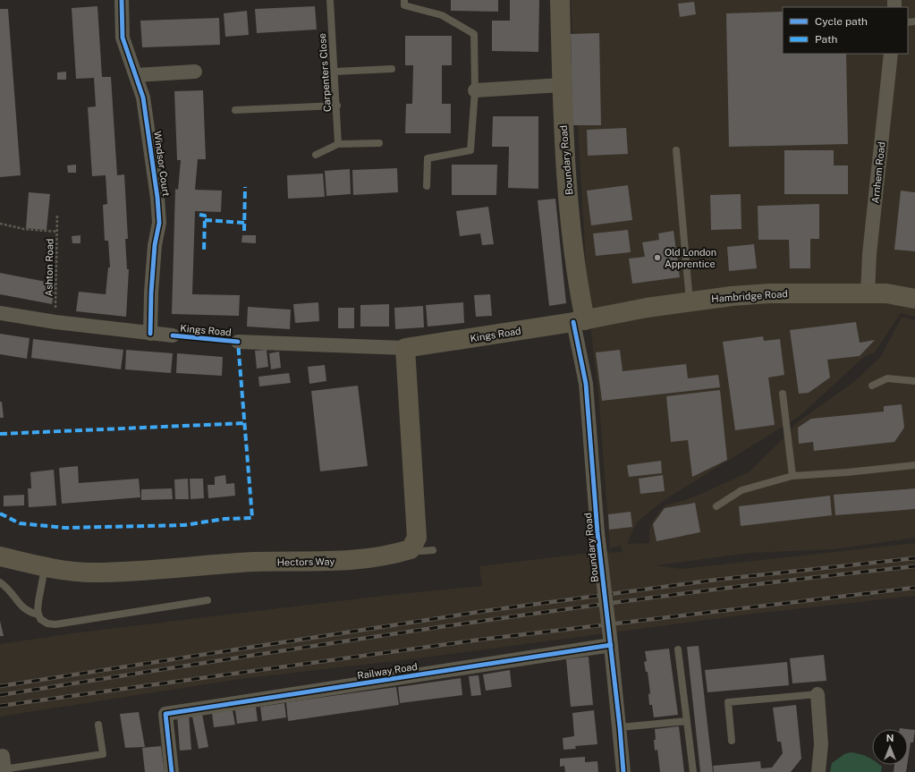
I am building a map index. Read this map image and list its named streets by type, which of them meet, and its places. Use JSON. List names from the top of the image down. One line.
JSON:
{"streets":{"main road":["Boundary Road","Hambridge Road","Kings Road","Hectors Way"],"street":["Windsor Court","Arnhem Road","Railway Road"],"lane":["Carpenters Close"],"path":["Ashton Road"]},"crossings":[["Boundary Road","Hambridge Road"],["Boundary Road","Kings Road"],["Boundary Road","Railway Road"],["Windsor Court","Kings Road"],["Arnhem Road","Hambridge Road"],["Ashton Road","Kings Road"],["Hambridge Road","Kings Road"]],"places":["Old London Apprentice"],"legend":["Cycle path","Path"],"north":"top"}
